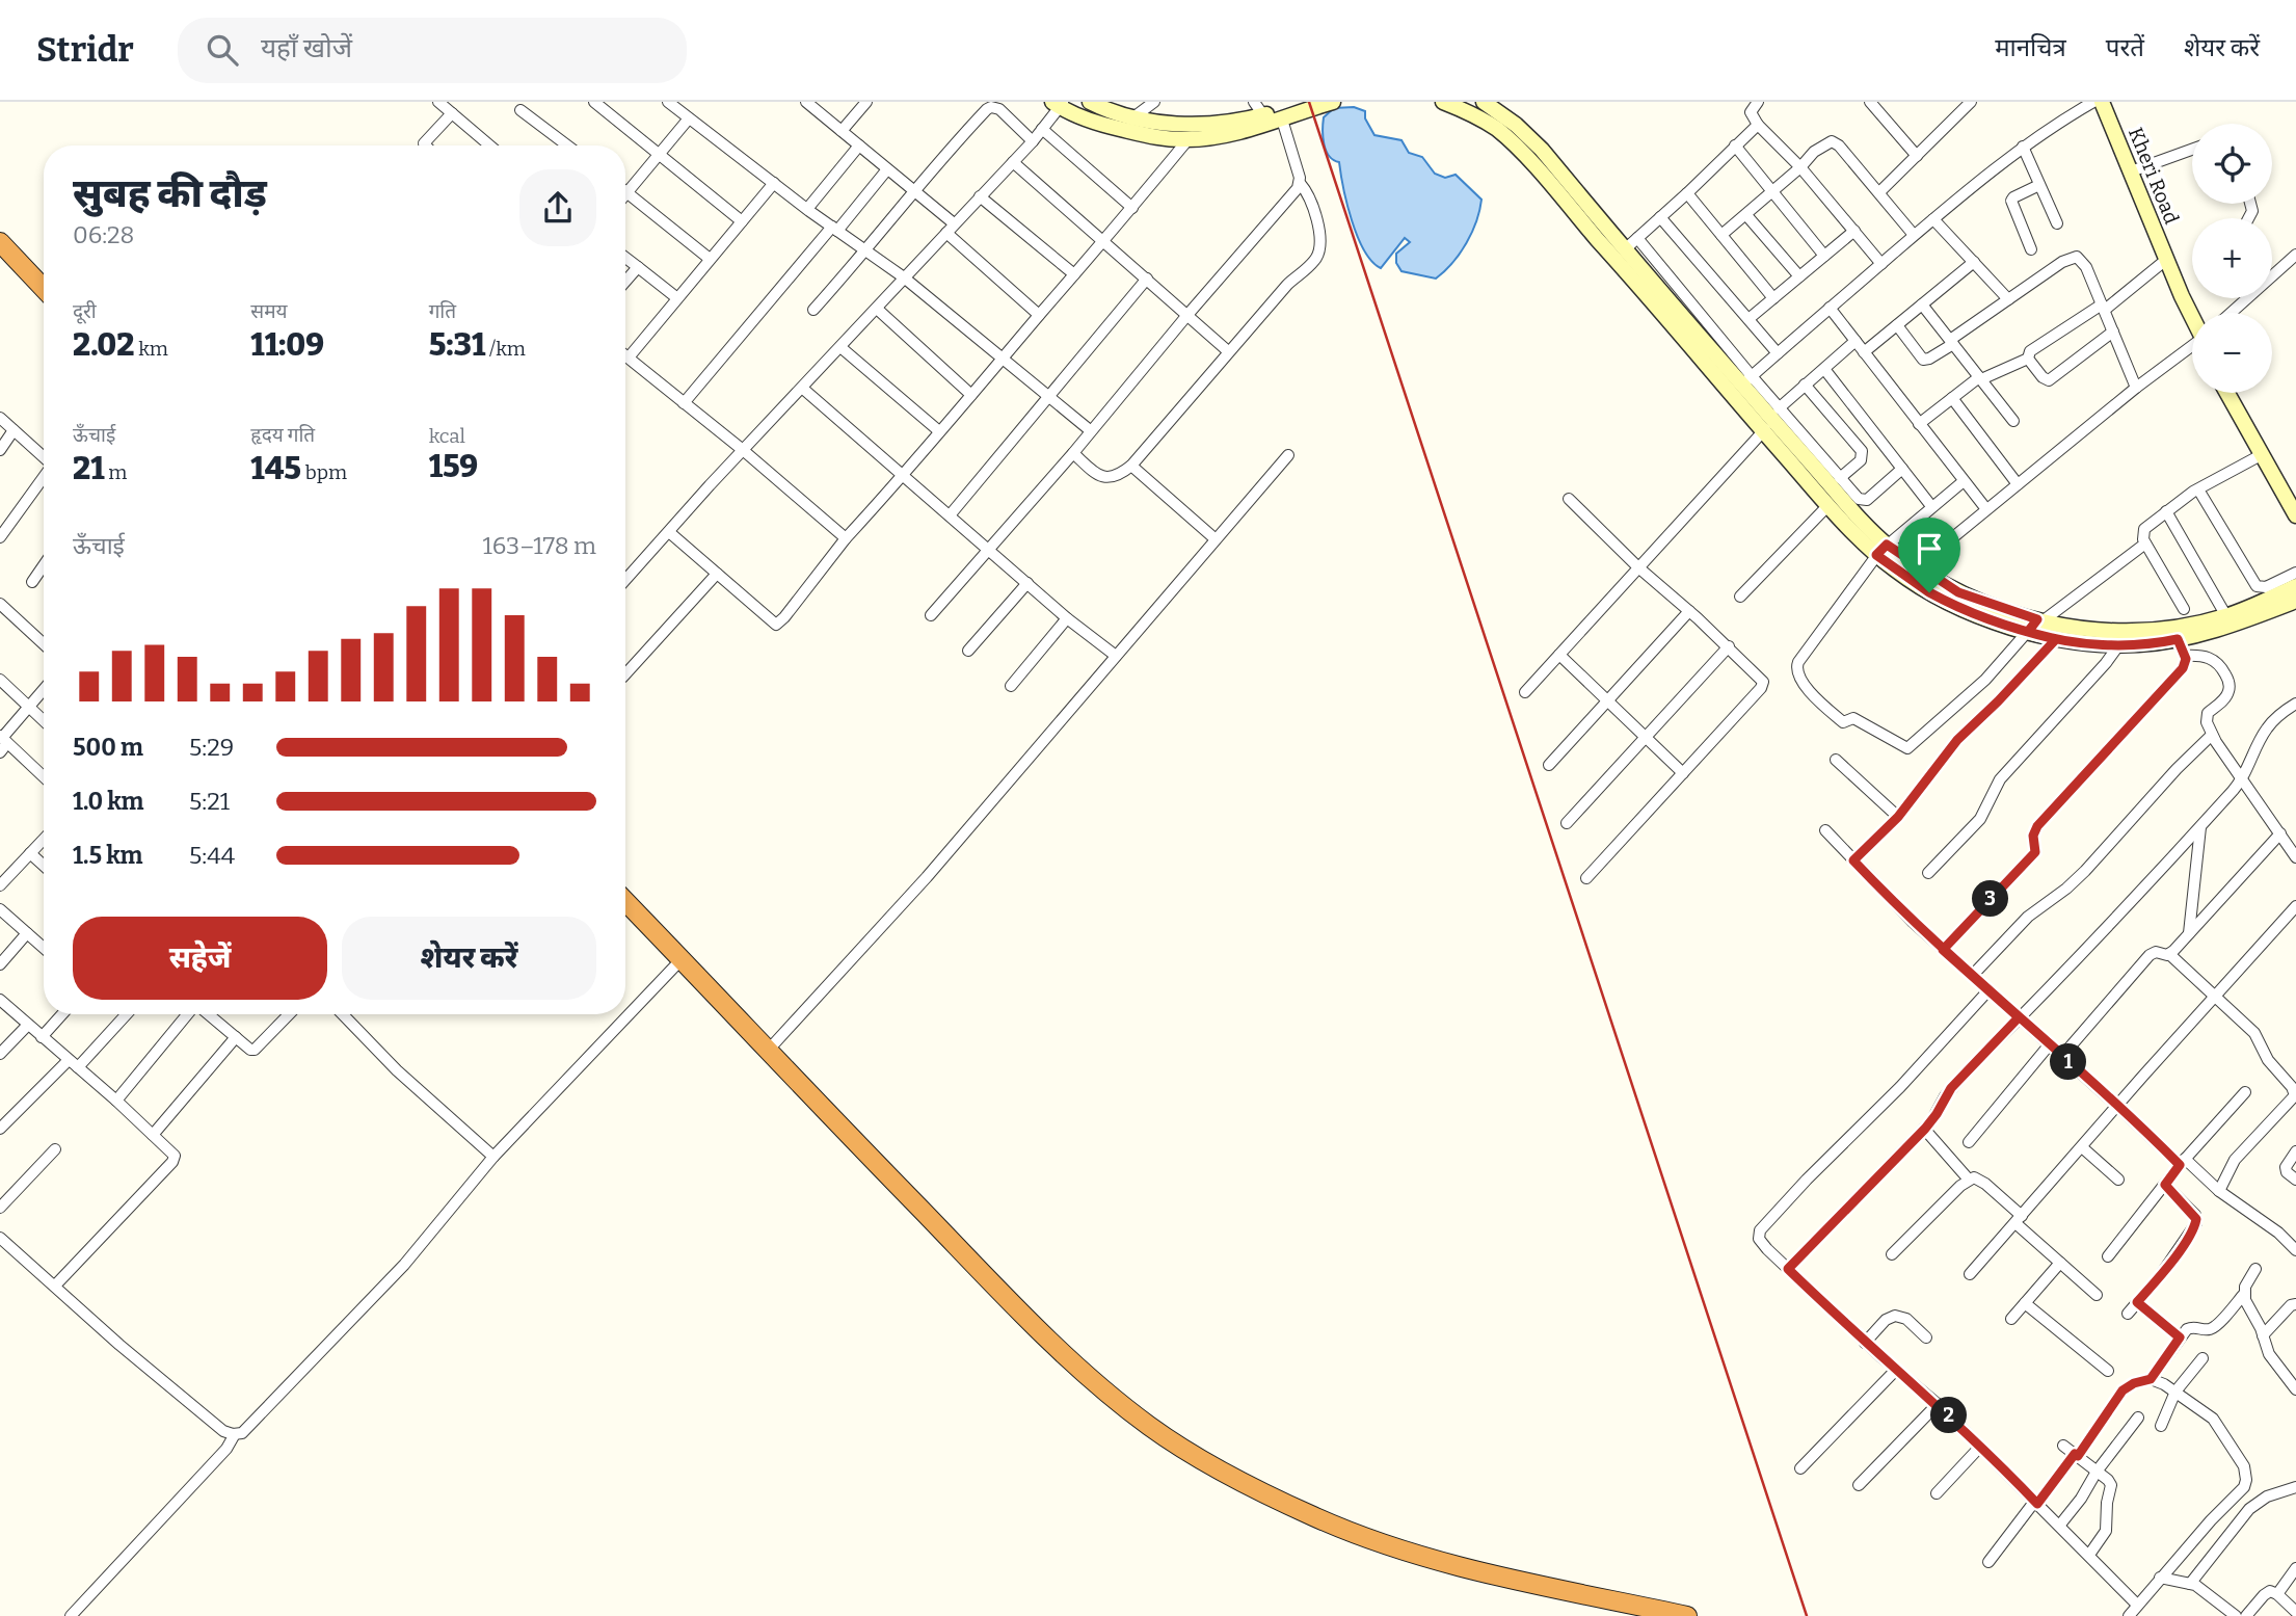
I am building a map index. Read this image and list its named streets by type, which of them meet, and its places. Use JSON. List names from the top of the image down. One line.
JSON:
{"streets":{"street":["Kheri Road"]},"page":{"header":"Stridr","search":"यहाँ खोजें","nav":["मानचित्र","परतें","शेयर करें"],"map_buttons":["+","−"],"heading":["सुबह की दौड़","06:28"],"stats":[["दूरी","2.02 km"],["समय","11:09"],["गति","5:31 /km"],["ऊँचाई","21 m"],["हृदय गति","145 bpm"],["kcal","159"]],"chart":["ऊँचाई","163–178 m"],"list":[{"name":"500 m","note":"5:29"},{"name":"1.0 km","note":"5:21"},{"name":"1.5 km","note":"5:44"}],"pins":["3","1","2"],"buttons":["सहेजें","शेयर करें"]}}
